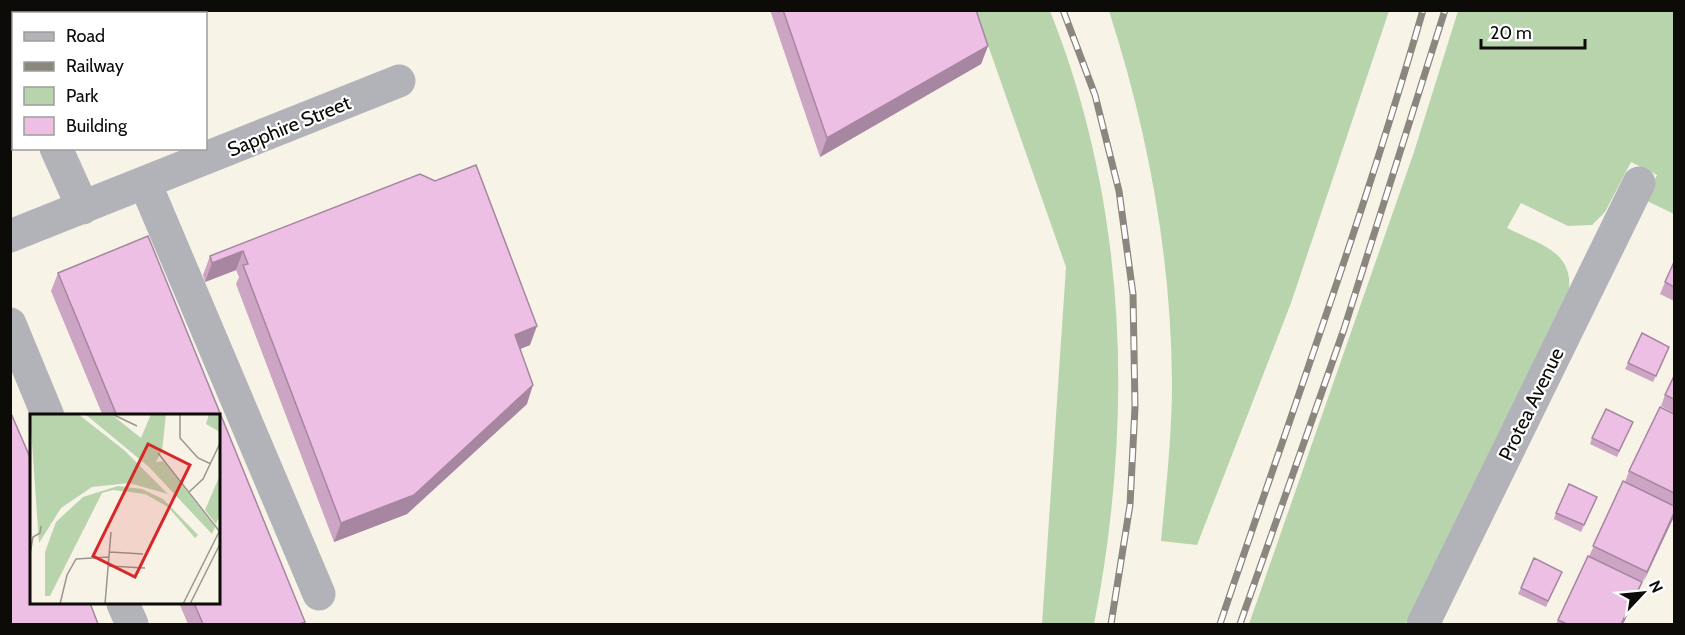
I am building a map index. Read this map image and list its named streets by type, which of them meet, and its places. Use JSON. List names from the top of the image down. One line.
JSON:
{"streets":{"street":["Sapphire Street","Protea Avenue"]},"legend":["Road","Railway","Park","Building"],"scale_bar":"20 m","north":"top right"}
